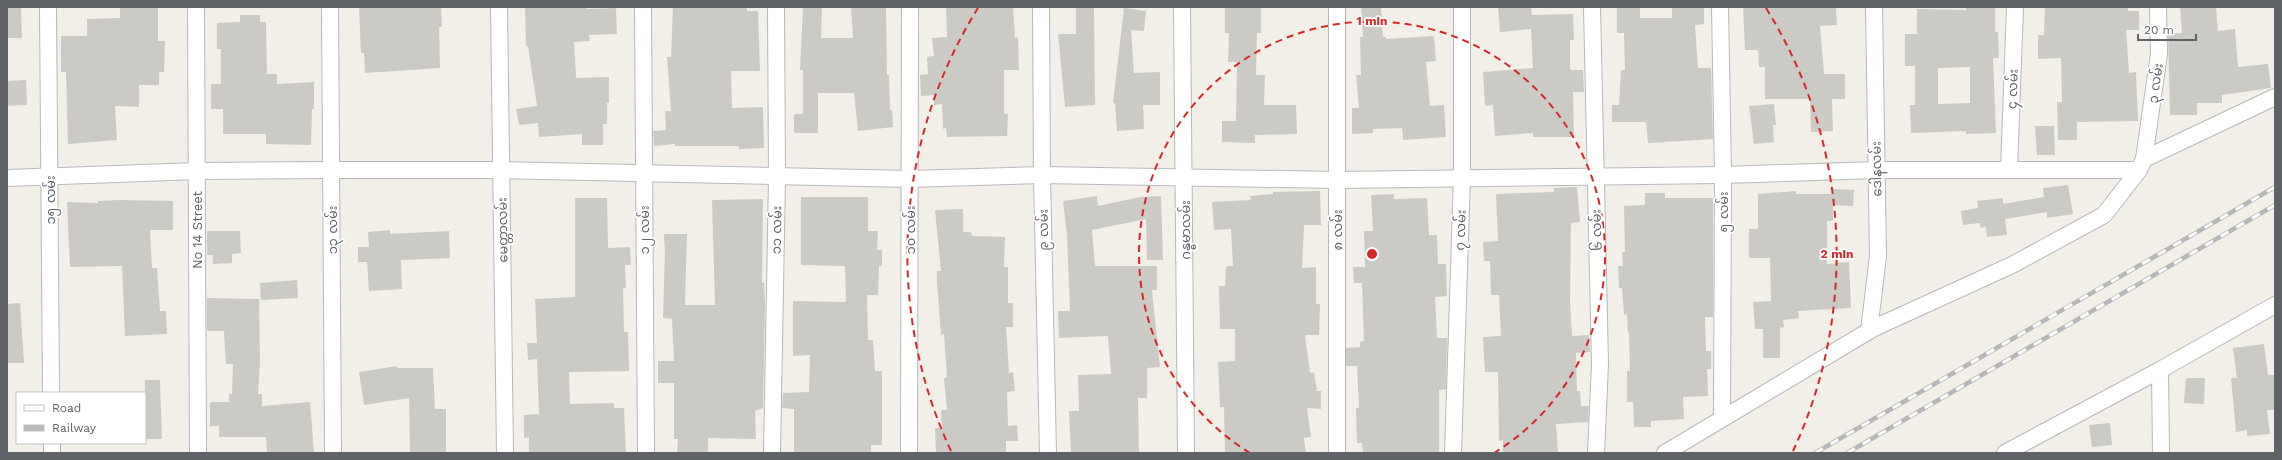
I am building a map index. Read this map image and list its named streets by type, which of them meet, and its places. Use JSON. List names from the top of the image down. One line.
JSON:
{"streets":{"street":["၃ လမ်း","၄ လမ်း","ဒေါနလမ်း","၁၅ လမ်း","၅ လမ်း","No 14 Street","၁၃ လမ်း","မေတ္တာလမ်း","၁၂ လမ်း","၁၁ လမ်း","၁၀ လမ်း","၉ လမ်း","ဂန္ဓမာလမ်း","၈ လမ်း","၇ လမ်း","၆ လမ်း"]},"legend":["Road","Railway"],"scale_bar":"20 m","rings":["1 min","2 min"]}
